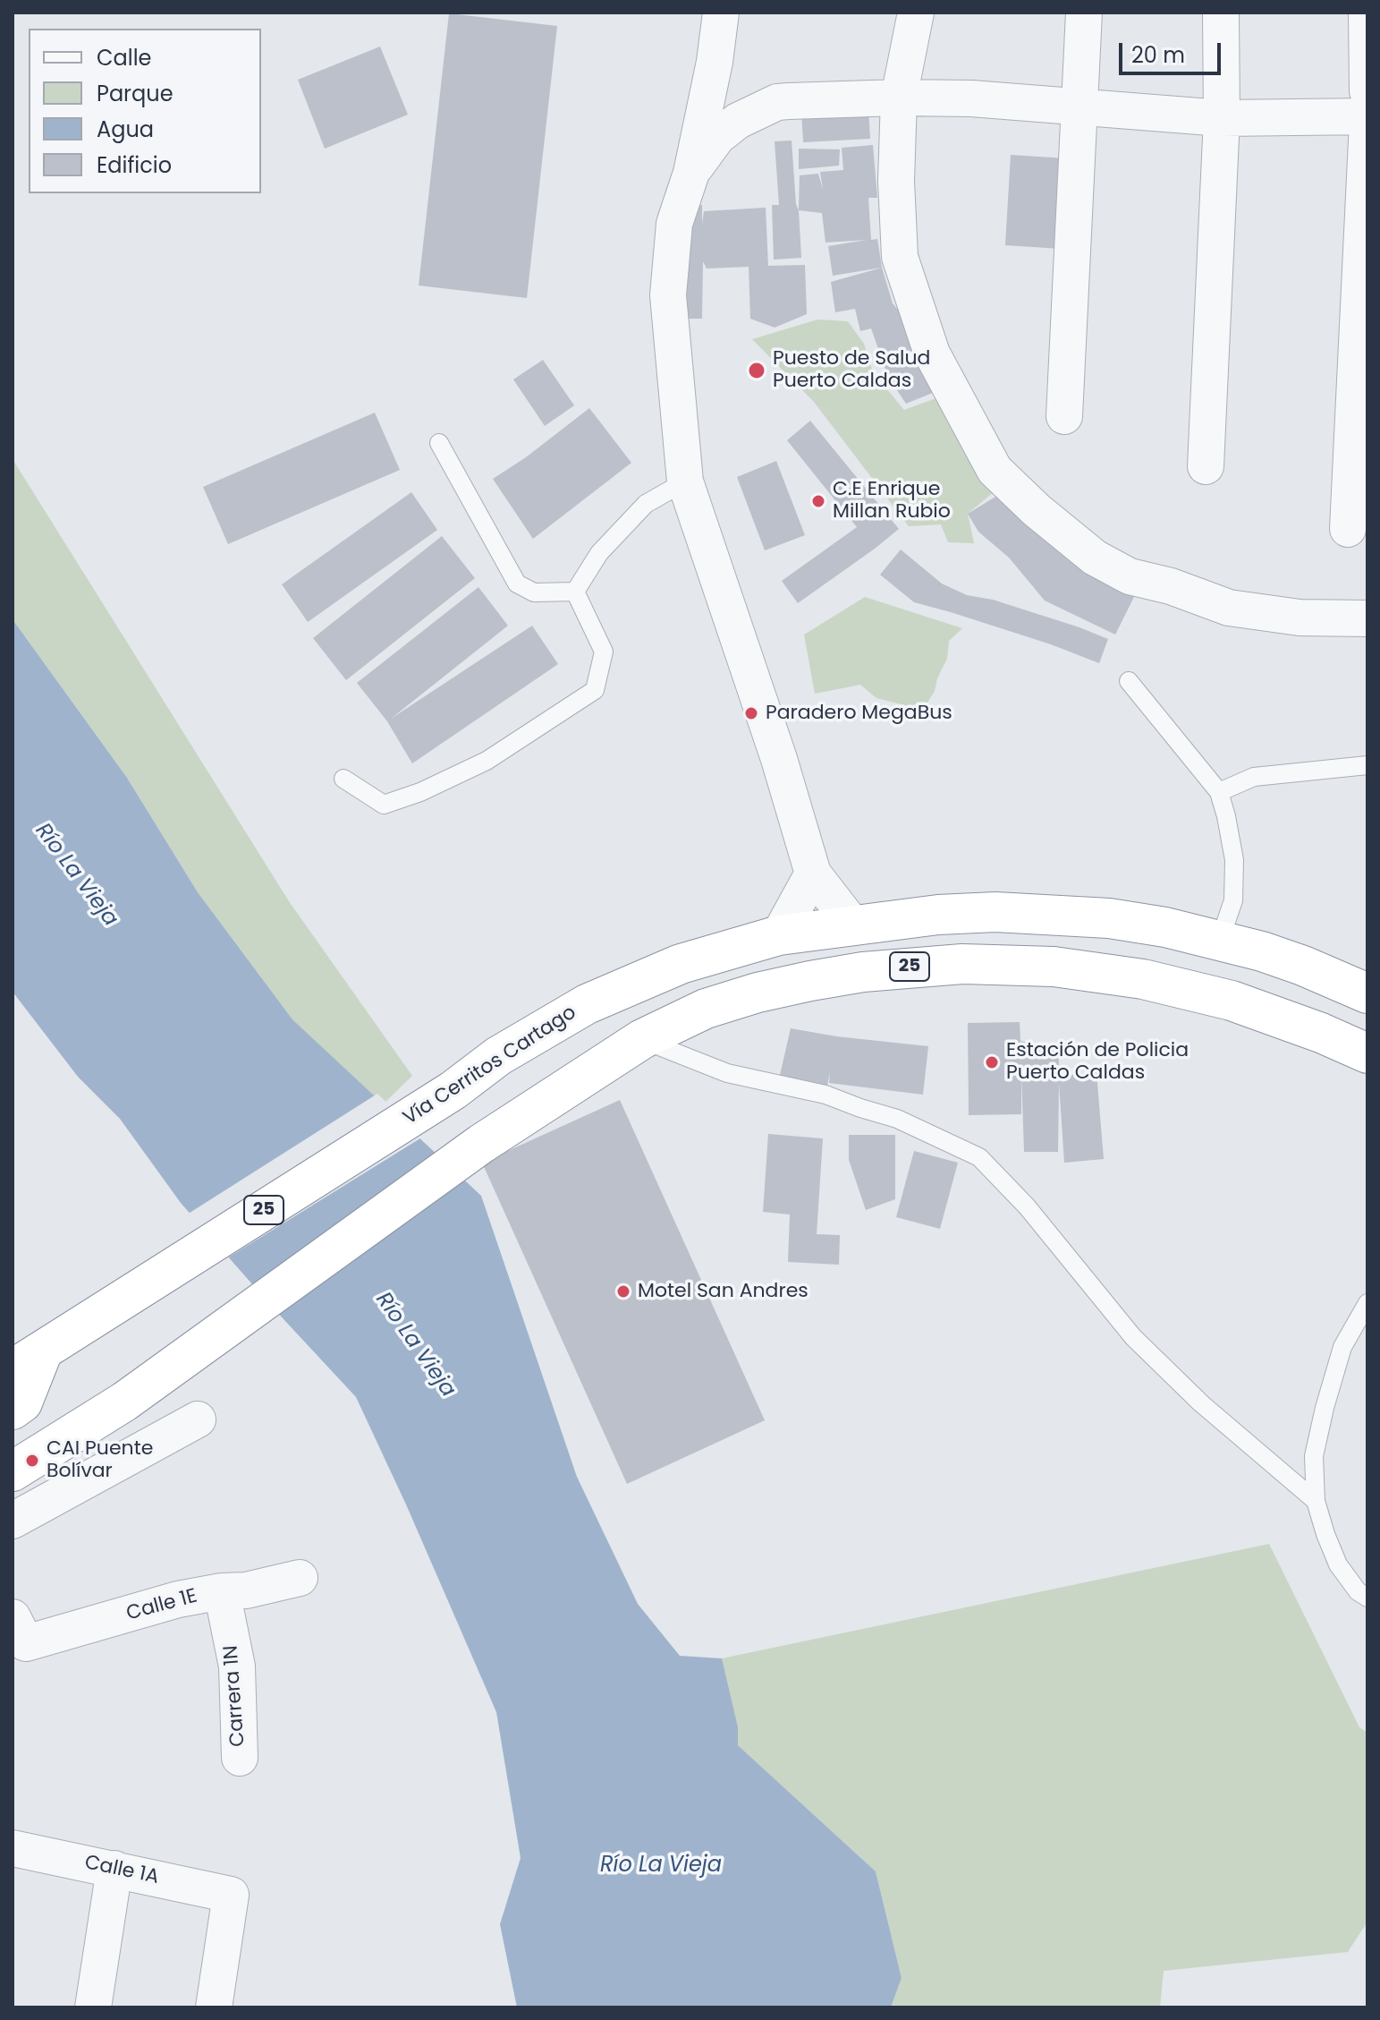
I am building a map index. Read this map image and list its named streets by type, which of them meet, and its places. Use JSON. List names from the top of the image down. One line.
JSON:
{"streets":{"highway":["25","Vía Cerritos Cartago"],"street":["Calle 1E","Carrera 1N","Calle 1A"]},"crossings":[["Calle 1E","Carrera 1N"]],"water":["Río La Vieja"],"places":["Puesto de Salud Puerto Caldas","C.E Enrique Millan Rubio","Paradero MegaBus","Estación de Policia Puerto Caldas","Motel San Andres","CAI Puente Bolívar"],"legend":["Calle","Parque","Agua","Edificio"],"scale_bar":"20 m"}
